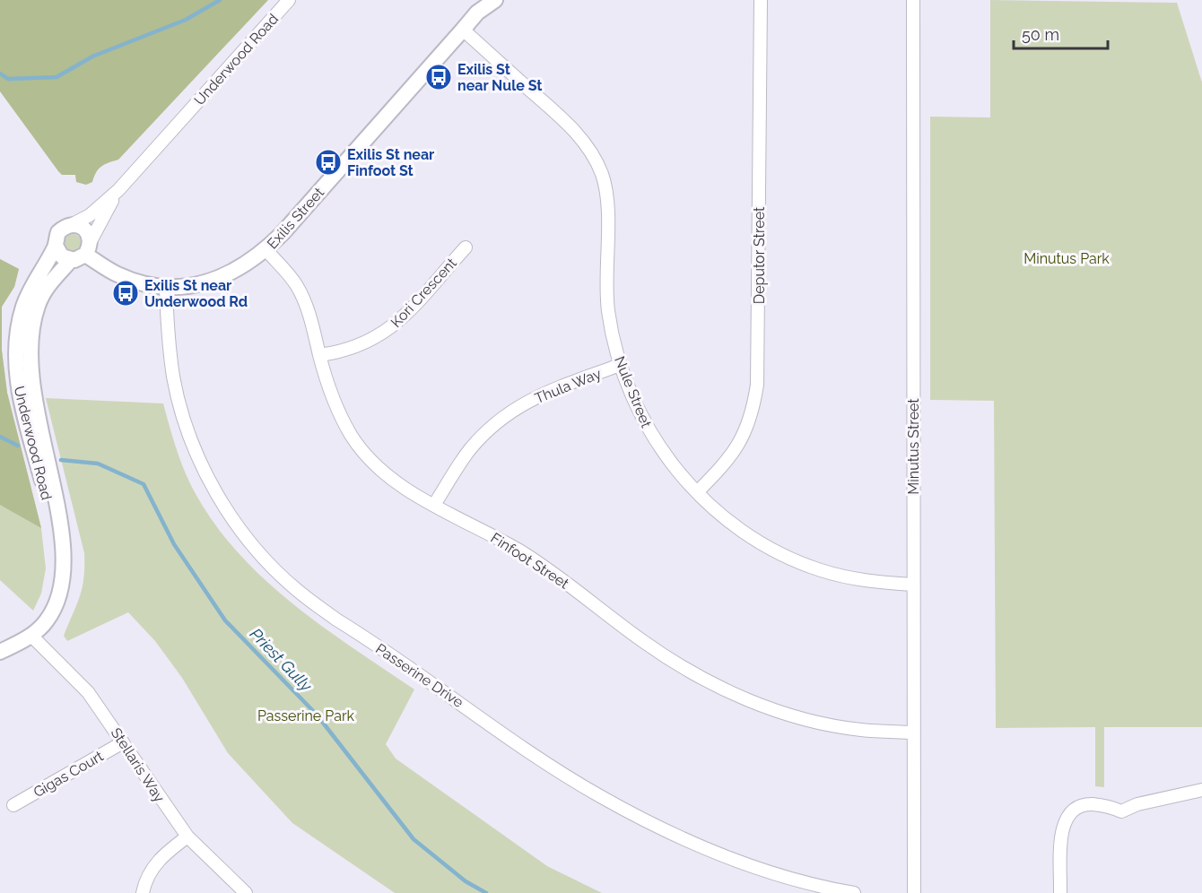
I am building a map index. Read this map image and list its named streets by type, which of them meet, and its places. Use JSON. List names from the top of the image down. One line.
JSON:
{"streets":{"street":["Underwood Road","Exilis Street","Deputor Street","Kori Crescent","Thula Way","Nule Street","Minutus Street","Finfoot Street","Passerine Drive","Stellaris Way","Gigas Court"]},"crossings":[["Underwood Road","Exilis Street"],["Underwood Road","Stellaris Way"],["Exilis Street","Nule Street"],["Exilis Street","Finfoot Street"],["Exilis Street","Passerine Drive"],["Deputor Street","Nule Street"],["Kori Crescent","Finfoot Street"],["Thula Way","Nule Street"],["Thula Way","Finfoot Street"],["Nule Street","Minutus Street"],["Minutus Street","Finfoot Street"],["Stellaris Way","Gigas Court"]],"water":["Priest Gully"],"parks":["Minutus Park","Passerine Park"],"places":{"bus stop":["Exilis St near Nule St","Exilis St near Finfoot St","Exilis St near Underwood Rd"]},"scale_bar":"50 m"}
